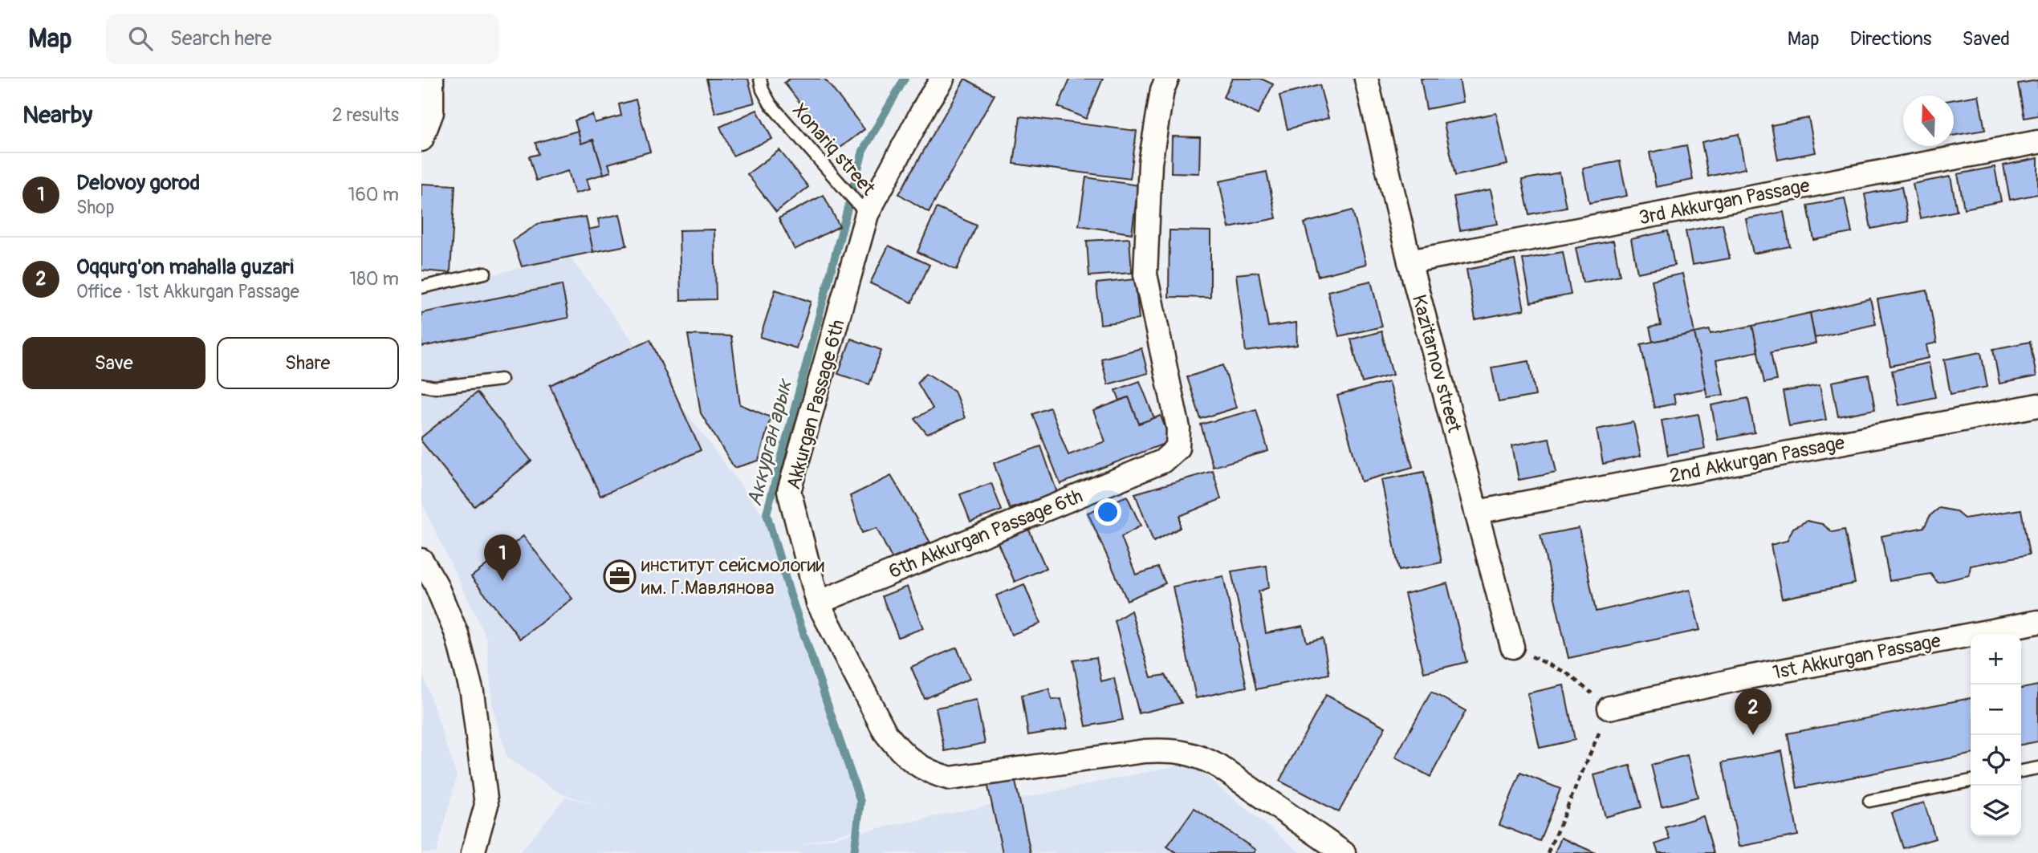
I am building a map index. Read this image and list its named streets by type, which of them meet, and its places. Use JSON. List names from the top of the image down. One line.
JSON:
{"streets":{"street":["3rd Akkurgan Passage","Kazitarnov street","Akkurgan Passage 6th","2nd Akkurgan Passage","6th Akkurgan Passage 6th","1st Akkurgan Passage"],"lane":["Xonariq street"]},"crossings":[["Xonariq street","Akkurgan Passage 6th"],["3rd Akkurgan Passage","Kazitarnov street"],["Kazitarnov street","2nd Akkurgan Passage"],["Akkurgan Passage 6th","6th Akkurgan Passage 6th"]],"water":["Аккурган арык"],"places":{"office":["институт сейсмологии им. Г.Мавлянова"]},"north":"top","page":{"header":"Map","search":"Search here","nav":["Map","Directions","Saved"],"heading":["Nearby","2 results"],"list":[{"mark":"1","name":"Delovoy gorod","note":"Shop","value":"160 m"},{"mark":"2","name":"Oqqurg'on mahalla guzari","note":"Office · 1st Akkurgan Passage","value":"180 m"}],"buttons":["Save","Share"],"pins":["1","2"],"map_buttons":["+","−"]}}
